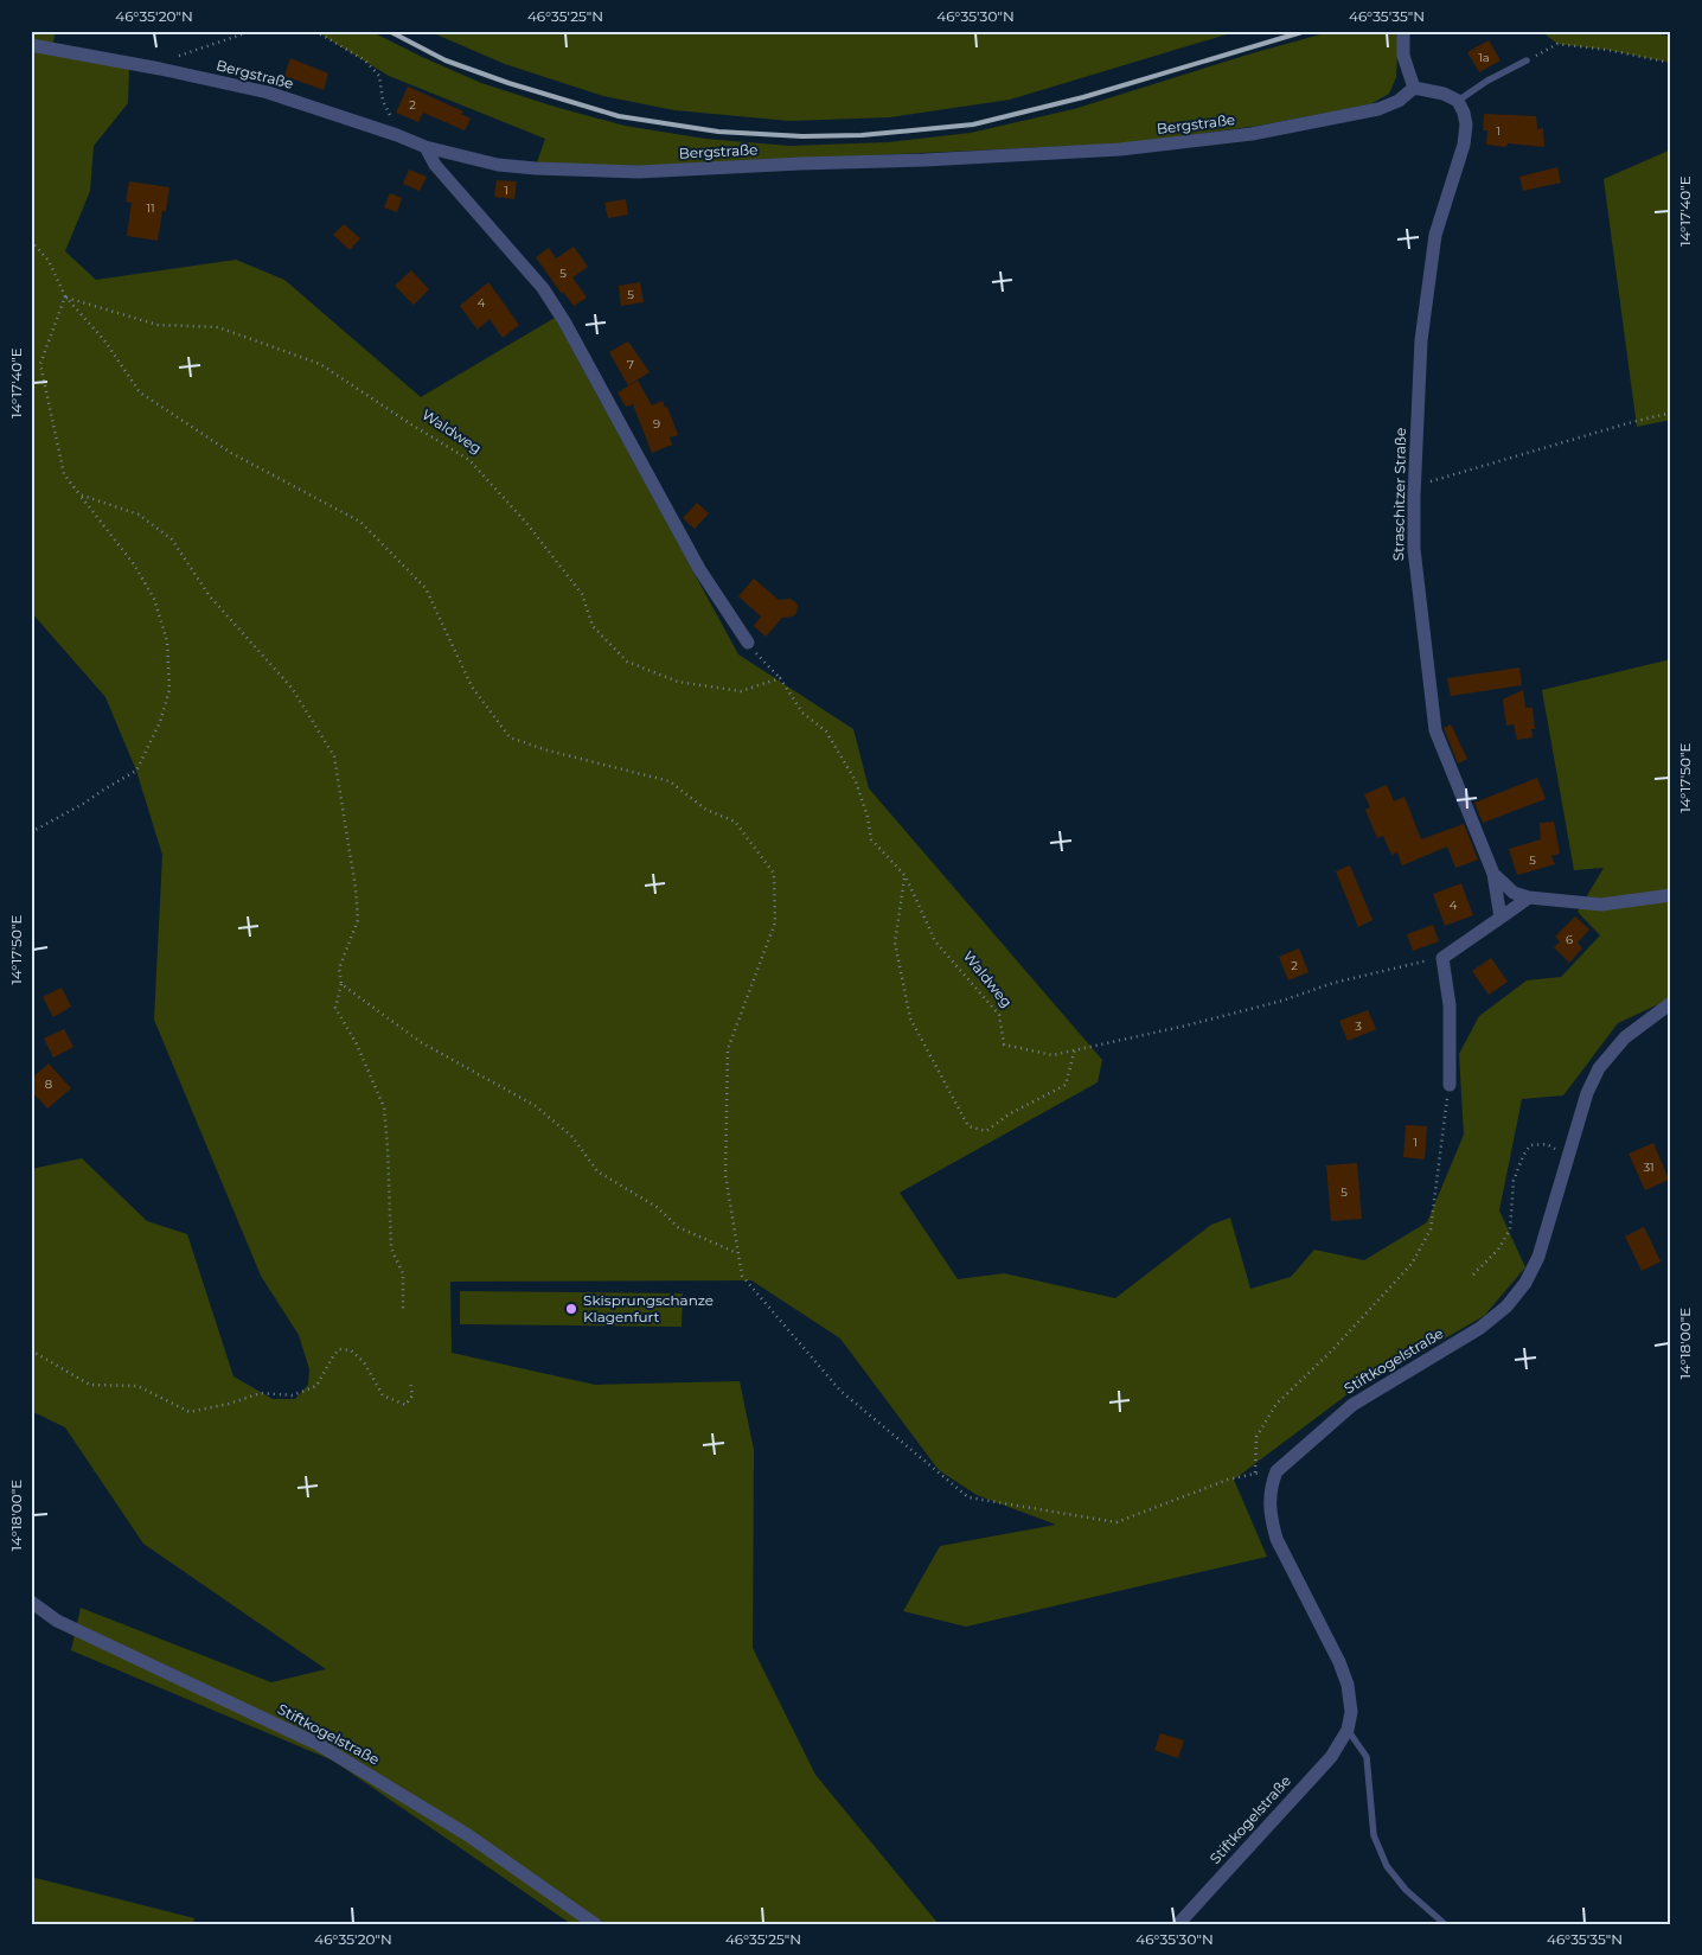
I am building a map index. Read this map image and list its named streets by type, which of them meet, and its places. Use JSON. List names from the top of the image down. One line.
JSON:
{"streets":{"street":["Bergstraße","Straschitzer Straße","Stiftkogelstraße"],"path":["Waldweg"]},"places":["Skisprungschanze Klagenfurt"],"house_numbers":["1a","2","1","1","11","5","5","4","7","9","5","4","6","2","3","8","1","31","5"],"coordinates":["46°35'20\"N","46°35'25\"N","46°35'30\"N","46°35'35\"N","14°17'40\"E","14°17'50\"E","14°18'00\"E"]}
